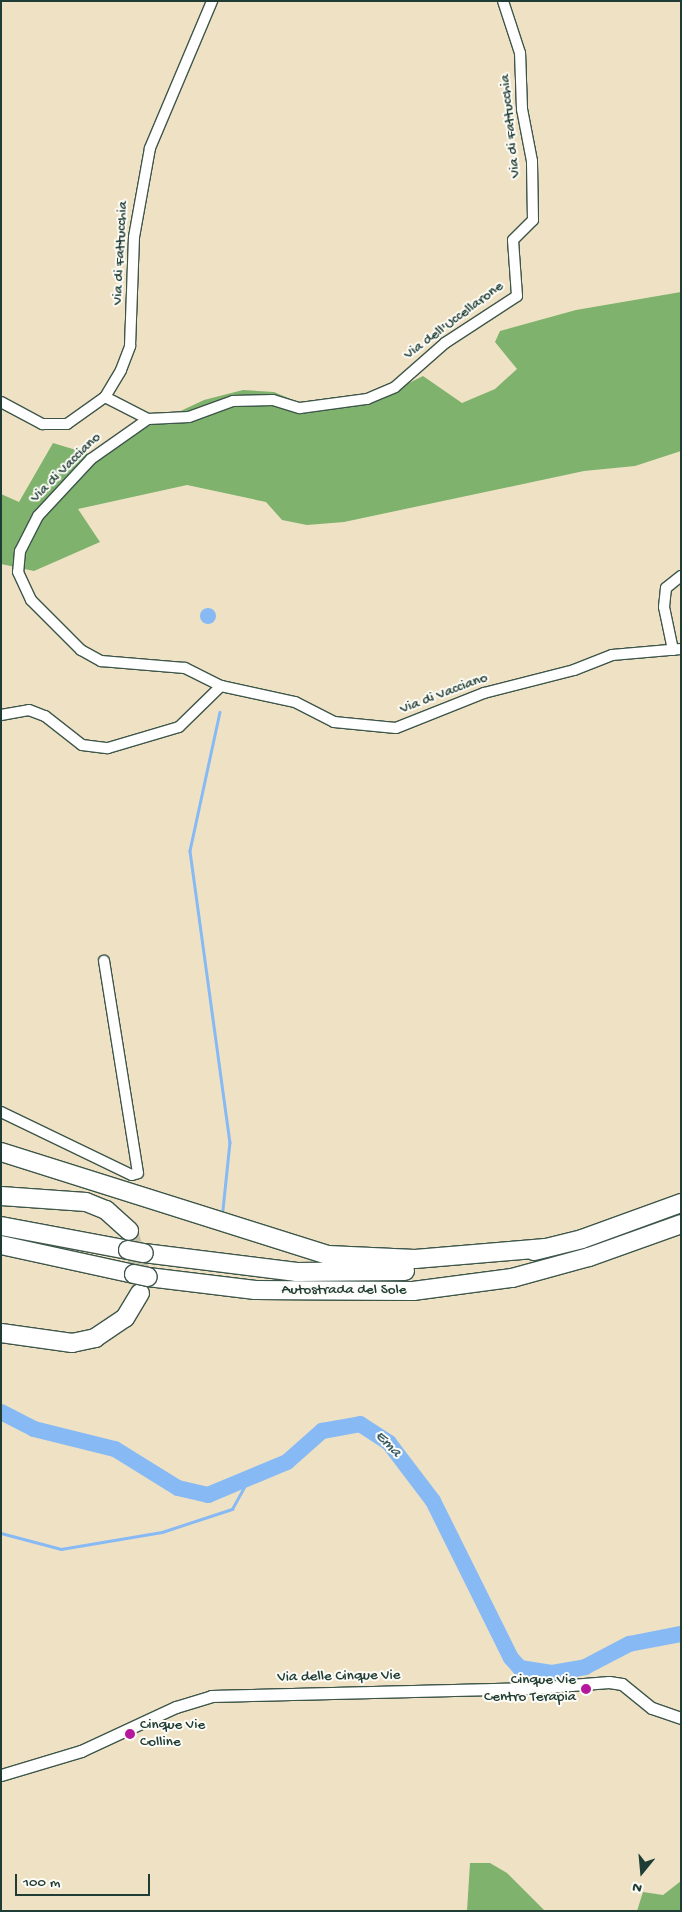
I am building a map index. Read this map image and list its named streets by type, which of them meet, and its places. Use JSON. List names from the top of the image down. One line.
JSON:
{"streets":{"highway":["Autostrada del Sole"],"street":["Via di Fattucchia","Via dell'Uccellarone","Via di Vacciano","Via delle Cinque Vie"]},"crossings":[["Via di Fattucchia","Via dell'Uccellarone"],["Via dell'Uccellarone","Via di Vacciano"]],"water":["Ema"],"places":["Cinque Vie Centro Terapia","Cinque Vie Colline"],"scale_bar":"100 m","north":"bottom"}
